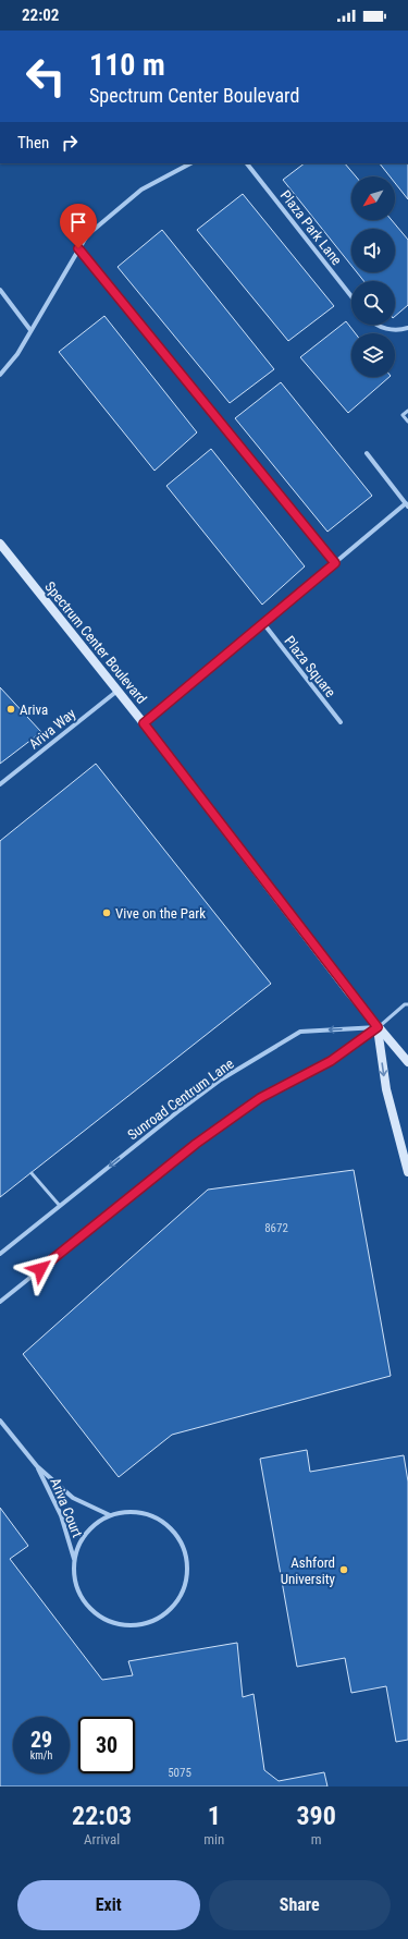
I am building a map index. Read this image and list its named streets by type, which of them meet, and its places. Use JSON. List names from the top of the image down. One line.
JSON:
{"streets":{"street":["Plaza Park Lane","Spectrum Center Boulevard","Plaza Square","Ariva Way","Sunroad Centrum Lane","Ariva Court"]},"crossings":[["Spectrum Center Boulevard","Ariva Way"],["Spectrum Center Boulevard","Sunroad Centrum Lane"]],"places":["Ariva","Vive on the Park","Ashford University"],"house_numbers":["8672","5075"],"north":"bottom left","page":{"status":"22:02","turn":["110 m","Spectrum Center Boulevard"],"then":"Then","speed":"29 km/h","limit":"30","eta":["22:03","Arrival","1","min","390","m"],"buttons":["Exit","Share"]}}
